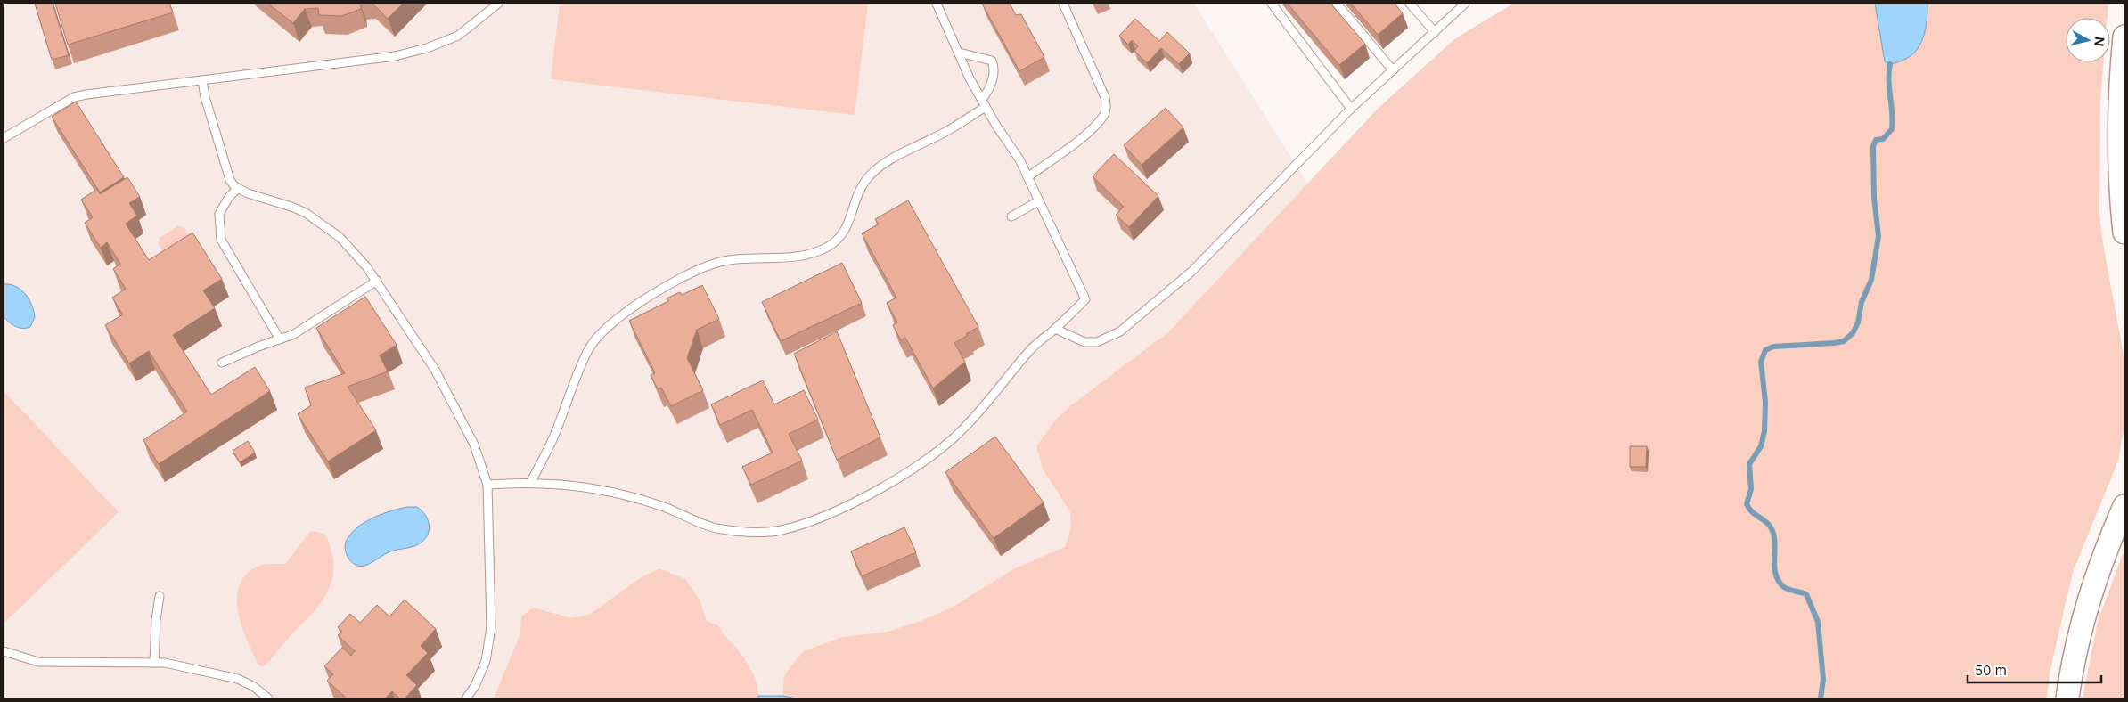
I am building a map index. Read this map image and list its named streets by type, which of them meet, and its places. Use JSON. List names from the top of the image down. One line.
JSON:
{"scale_bar":"50 m","north":"right"}
